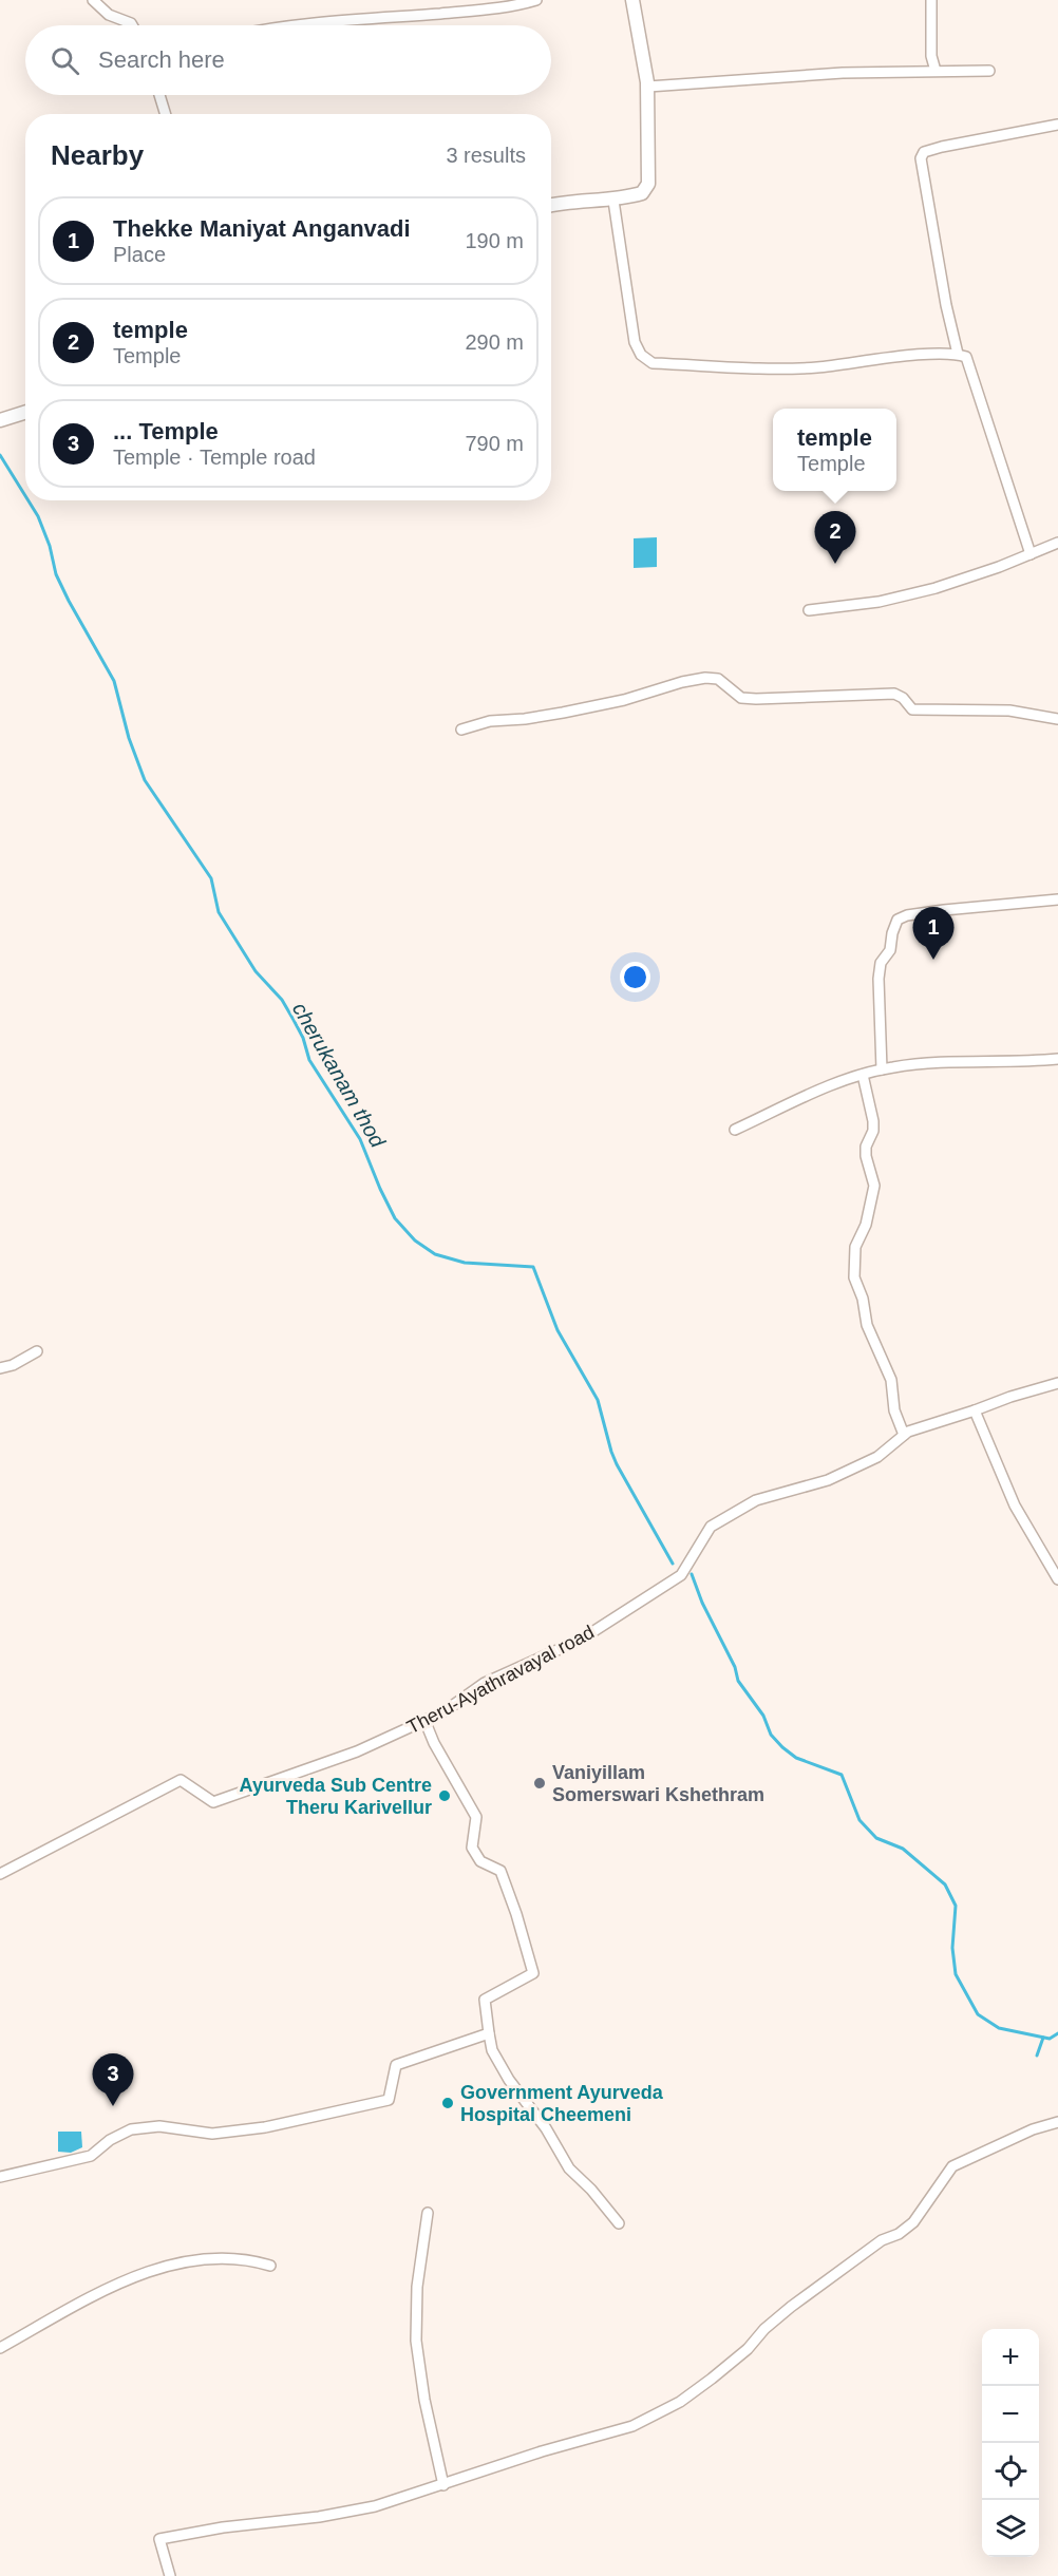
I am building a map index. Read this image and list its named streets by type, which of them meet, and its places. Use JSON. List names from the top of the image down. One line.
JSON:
{"streets":{"street":["Theru-Ayathravayal road"]},"water":["cherukanam thod"],"places":["Vaniyillam Somerswari Kshethram","Ayurveda Sub Centre Theru Karivellur","Government Ayurveda Hospital Cheemeni"],"page":{"search":"Search here","heading":["Nearby","3 results"],"list":[{"mark":"1","name":"Thekke Maniyat Anganvadi","note":"Place","value":"190 m"},{"mark":"2","name":"temple","note":"Temple","value":"290 m"},{"mark":"3","name":"... Temple","note":"Temple · Temple road","value":"790 m"}],"popup":["temple","Temple"],"pins":["2","1","3"],"map_buttons":["+","−"]}}
